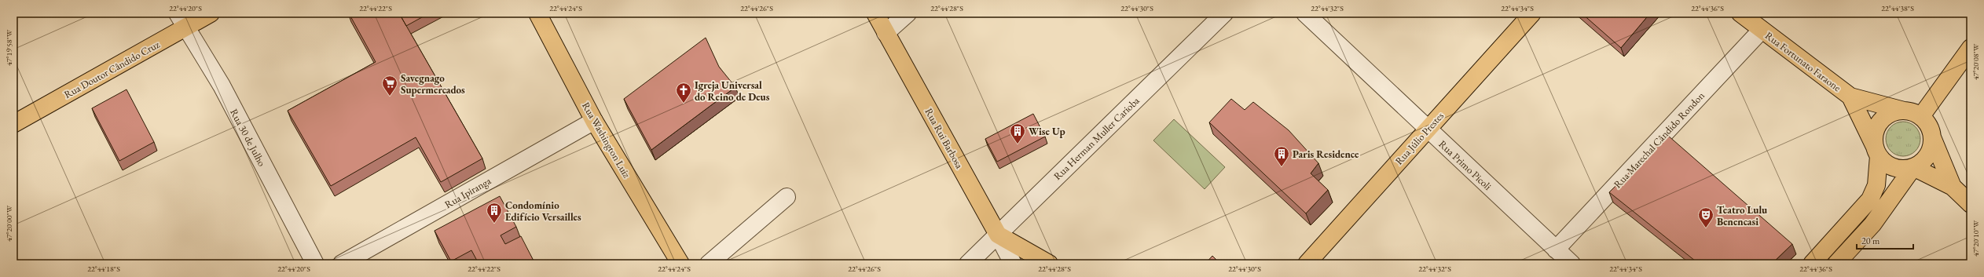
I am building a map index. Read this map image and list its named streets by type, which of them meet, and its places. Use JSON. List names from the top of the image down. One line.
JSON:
{"streets":{"main road":["Rua Fortunato Faraone","Rua Doutor Cândido Cruz","Rua Rui Barbosa","Rua Júlio Prestes","Rua Washington Luiz"],"street":["Rua 30 de Julho","Rua Herman Muller Carioba","Rua Marechal Cândido Rondon","Rua Primo Picoli","Rua Ipiranga"]},"crossings":[["Rua Fortunato Faraone","Rua Marechal Cândido Rondon"],["Rua Doutor Cândido Cruz","Rua 30 de Julho"],["Rua Rui Barbosa","Rua Herman Muller Carioba"],["Rua Júlio Prestes","Rua Primo Picoli"],["Rua Washington Luiz","Rua Ipiranga"],["Rua Marechal Cândido Rondon","Rua Primo Picoli"]],"places":{"supermarket":["Savegnago Supermercados"],"church":["Igreja Universal do Reino de Deus"],"building":["Wise Up","Paris Residence","Condomínio Edifício Versailles"],"theatre":["Teatro Lulu Benencasi"]},"scale_bar":"20 m","coordinates":["22°44'20\"S","22°44'22\"S","22°44'24\"S","22°44'26\"S","22°44'28\"S","22°44'30\"S","22°44'32\"S","22°44'34\"S","22°44'36\"S","22°44'38\"S","47°19'58\"W","47°20'08\"W","47°20'00\"W","47°20'10\"W","22°44'18\"S"]}
